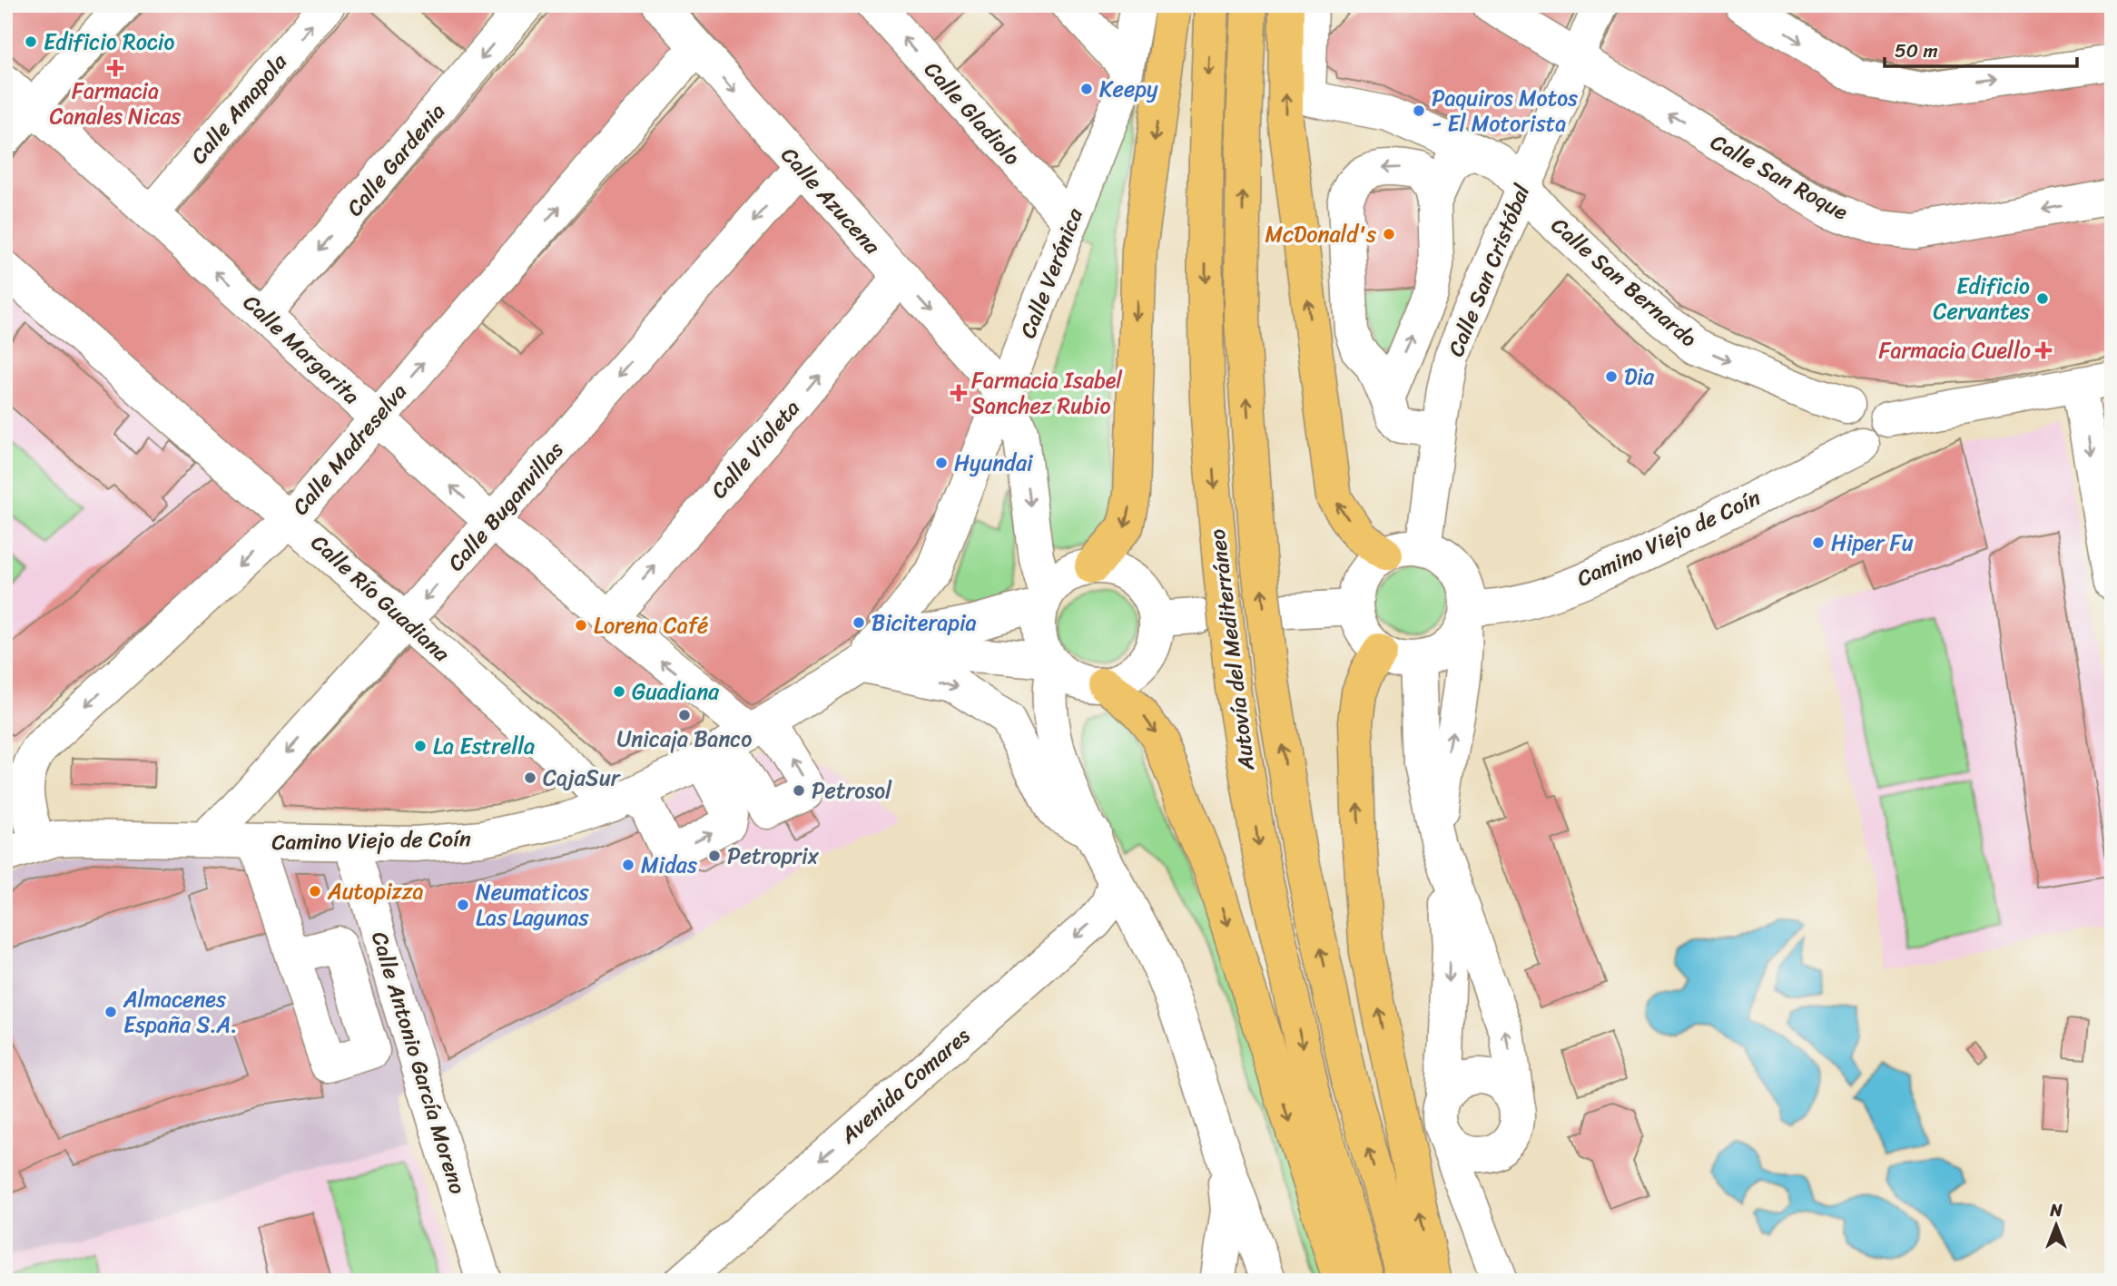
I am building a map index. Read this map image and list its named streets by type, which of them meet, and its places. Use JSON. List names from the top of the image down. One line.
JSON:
{"streets":{"highway":["Autovía del Mediterráneo"],"street":["Calle Amapola","Calle Gladiolo","Calle Gardenia","Calle San Roque","Calle Azucena","Calle San Cristóbal","Calle Verónica","Calle San Bernardo","Calle Margarita","Calle Madreselva","Calle Violeta","Calle Buganvillas","Camino Viejo de Coín","Calle Río Guadiana","Calle Antonio García Moreno","Avenida Comares"]},"crossings":[["Calle Amapola","Calle Margarita"],["Calle Gladiolo","Calle Verónica"],["Calle Gardenia","Calle Margarita"],["Calle San Roque","Calle San Cristóbal"],["Calle Azucena","Calle Verónica"],["Calle Azucena","Calle Madreselva"],["Calle Azucena","Calle Violeta"],["Calle Azucena","Calle Buganvillas"],["Calle Azucena","Camino Viejo de Coín"],["Calle San Cristóbal","Calle San Bernardo"],["Calle San Cristóbal","Camino Viejo de Coín"],["Calle Verónica","Camino Viejo de Coín"],["Calle San Bernardo","Camino Viejo de Coín"],["Calle Margarita","Calle Madreselva"],["Calle Margarita","Calle Violeta"],["Calle Margarita","Calle Buganvillas"],["Calle Margarita","Camino Viejo de Coín"],["Calle Margarita","Calle Río Guadiana"],["Calle Madreselva","Camino Viejo de Coín"],["Calle Madreselva","Calle Río Guadiana"],["Calle Buganvillas","Camino Viejo de Coín"],["Calle Buganvillas","Calle Río Guadiana"],["Camino Viejo de Coín","Calle Río Guadiana"],["Camino Viejo de Coín","Calle Antonio García Moreno"]],"one_way":["Calle Gladiolo","Calle Azucena","Calle San Bernardo","Calle Margarita","Calle Violeta","Calle Buganvillas","Avenida Comares"],"places":{"other":["Edificio Rocio","Keepy","Paquiros Motos - El Motorista","McDonald's","Edificio Cervantes","Dia","Hyundai","Hiper Fu","Biciterapia","Lorena Café","Guadiana","Unicaja Banco","La Estrella","CajaSur","Petrosol","Petroprix","Midas","Autopizza","Neumaticos Las Lagunas","Almacenes España S.A."],"health":["Farmacia Canales Nicas","Farmacia Cuello","Farmacia Isabel Sanchez Rubio"]},"scale_bar":"50 m","north":"top"}
